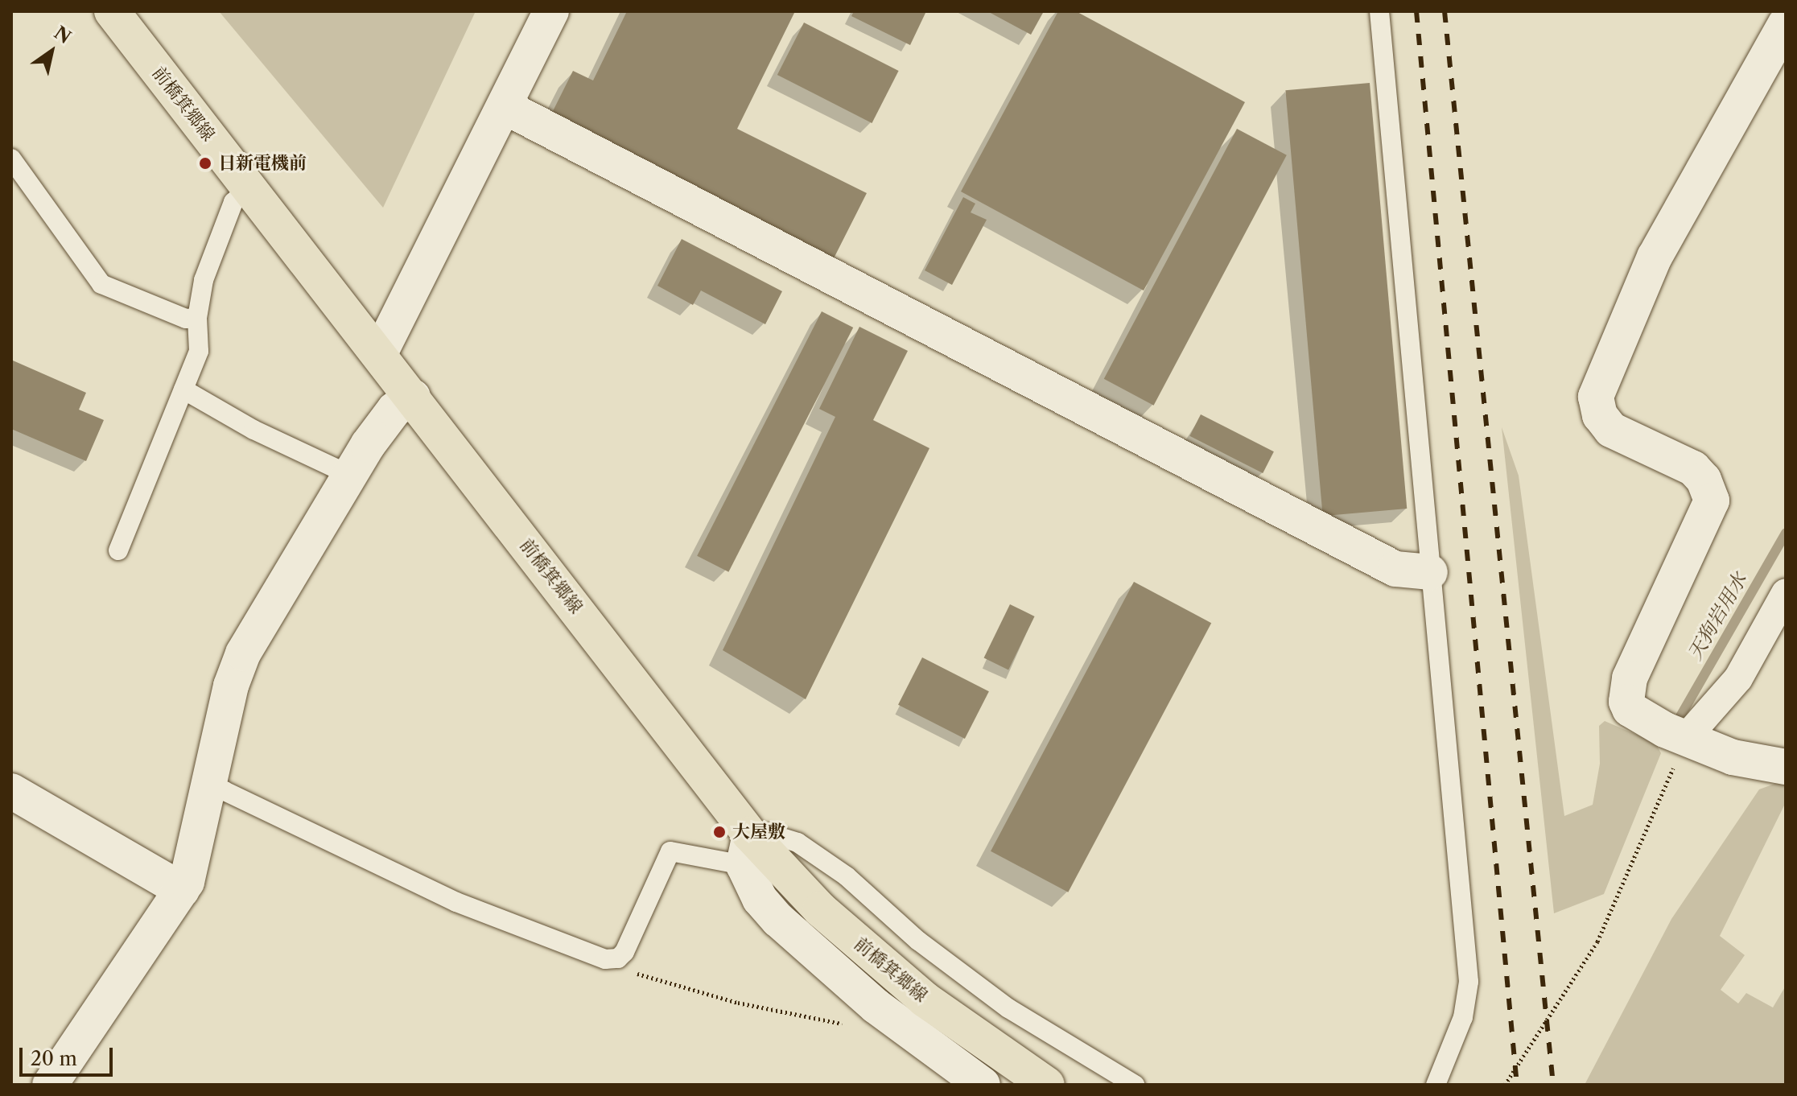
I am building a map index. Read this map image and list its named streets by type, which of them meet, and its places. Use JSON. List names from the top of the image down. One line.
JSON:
{"streets":{"main road":["前橋箕郷線"]},"water":["天狗岩用水"],"places":["日新電機前","大屋敷"],"scale_bar":"20 m","north":"top right"}
